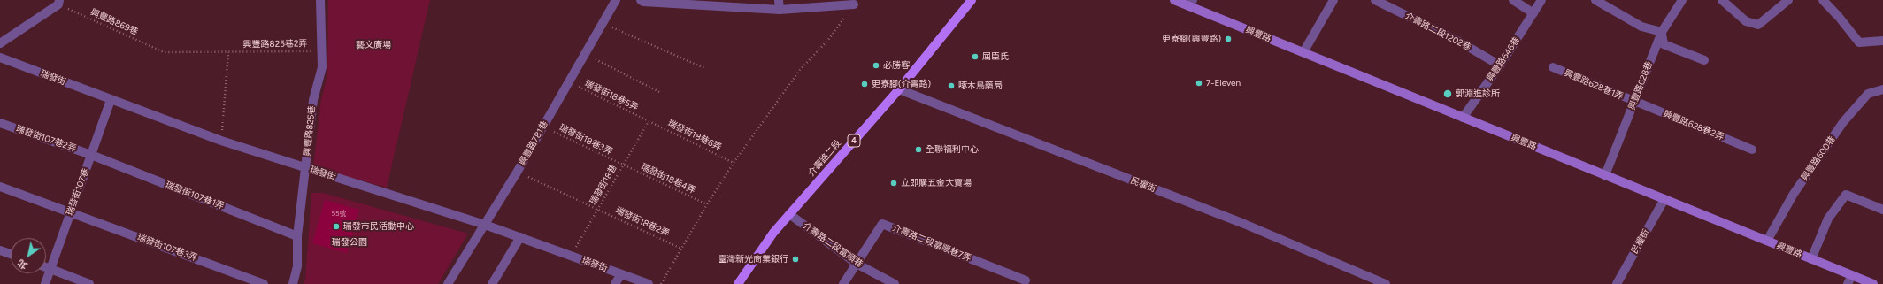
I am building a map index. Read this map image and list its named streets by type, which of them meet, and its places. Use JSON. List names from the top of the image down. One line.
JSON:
{"streets":{"main road":["興豐路","4","介壽路二段"],"street":["介壽路二段1202巷","興豐路646巷","瑞發街","興豐路628巷1弄","興豐路628巷","興豐路628巷2弄","興豐路825巷","瑞發街107巷2弄","興豐路781巷","興豐路600巷","民權街","瑞發街107巷","瑞發街107巷1弄","介壽路二段富順巷7弄","介壽路二段富順巷","瑞發街107巷3弄"],"path":["興豐路869巷","興豐路825巷2弄","瑞發街18巷5弄","瑞發街18巷6弄","瑞發街18巷3弄","瑞發街18巷4弄","瑞發街18巷","瑞發街18巷2弄"]},"crossings":[["興豐路869巷","興豐路825巷2弄"],["介壽路二段1202巷","興豐路646巷"],["興豐路","興豐路646巷"],["興豐路","興豐路628巷"],["興豐路","興豐路600巷"],["興豐路","民權街"],["興豐路825巷2弄","興豐路825巷"],["瑞發街","興豐路825巷"],["瑞發街","興豐路781巷"],["瑞發街","瑞發街18巷"],["瑞發街","瑞發街107巷"],["興豐路628巷1弄","興豐路628巷"],["興豐路628巷1弄","興豐路628巷2弄"],["興豐路628巷","興豐路628巷2弄"],["瑞發街18巷5弄","瑞發街18巷6弄"],["瑞發街18巷5弄","興豐路781巷"],["瑞發街18巷5弄","瑞發街18巷"],["興豐路825巷","瑞發街107巷1弄"],["瑞發街18巷6弄","瑞發街18巷"],["瑞發街107巷2弄","瑞發街107巷"],["瑞發街107巷2弄","瑞發街107巷1弄"],["瑞發街18巷3弄","興豐路781巷"],["瑞發街18巷3弄","瑞發街18巷4弄"],["瑞發街18巷3弄","瑞發街18巷"],["興豐路781巷","瑞發街18巷2弄"],["介壽路二段","民權街"],["介壽路二段","介壽路二段富順巷"],["瑞發街18巷4弄","瑞發街18巷"],["瑞發街18巷","瑞發街18巷2弄"],["瑞發街107巷","瑞發街107巷1弄"],["瑞發街107巷","瑞發街107巷3弄"],["介壽路二段富順巷7弄","介壽路二段富順巷"]],"parks":["藝文廣場","瑞發公園"],"places":["更寮腳(興豐路)","屈臣氏","必勝客","7-Eleven","更寮腳(介壽路)","啄木鳥藥局","郭淵進診所","全聯福利中心","立即購五金大賣場","瑞發市民活動中心","臺灣新光商業銀行"],"house_numbers":["55號"],"north":"bottom left"}
